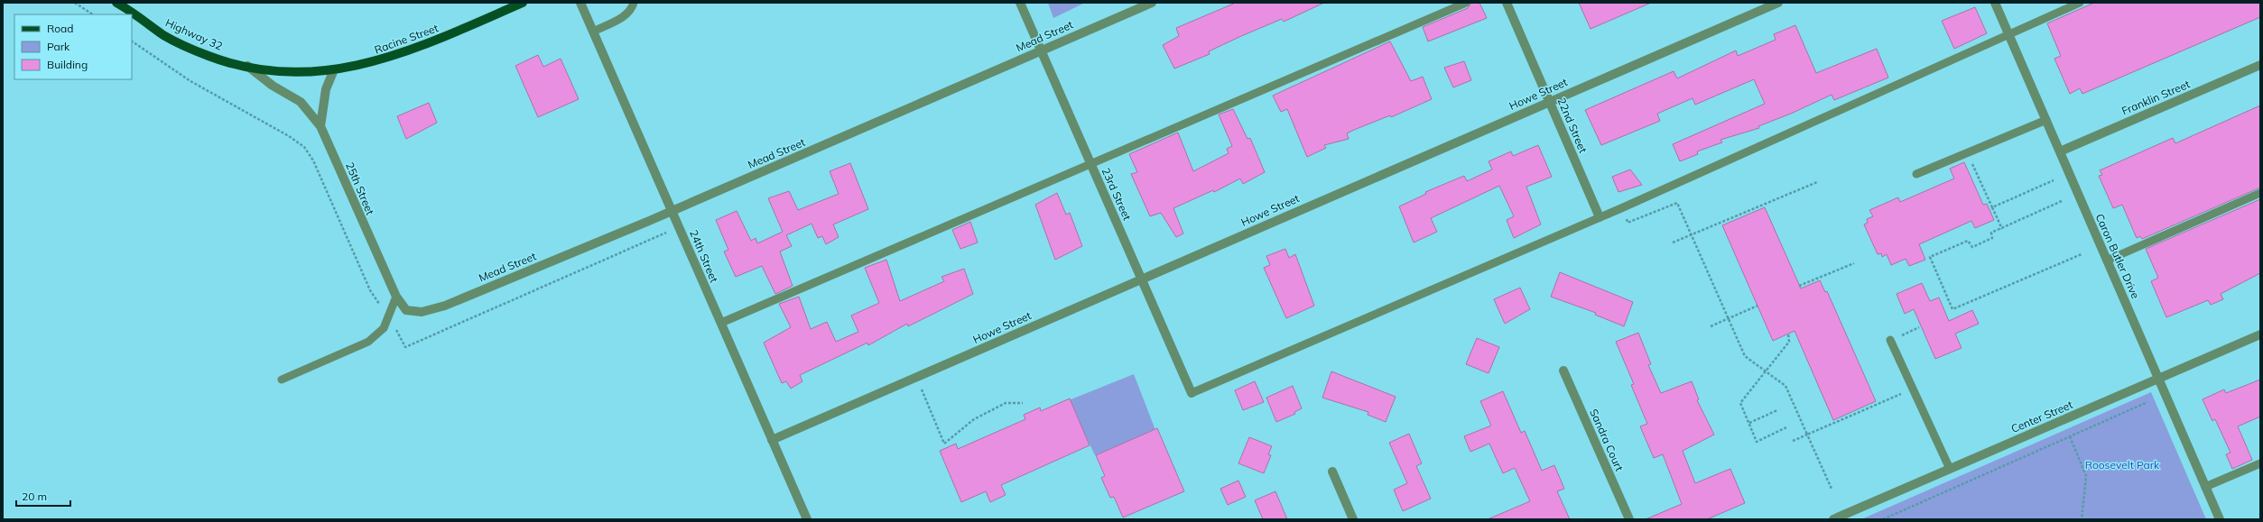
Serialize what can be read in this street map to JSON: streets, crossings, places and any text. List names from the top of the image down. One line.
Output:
{"streets":{"main road":["Highway 32","Racine Street"],"street":["Mead Street","Howe Street","Franklin Street","22nd Street","25th Street","23rd Street","24th Street","Caron Butler Drive","Center Street","Sandra Court"]},"crossings":[["Highway 32","Racine Street"],["Highway 32","25th Street"],["Mead Street","25th Street"],["Mead Street","23rd Street"],["Mead Street","24th Street"],["Howe Street","22nd Street"],["Howe Street","23rd Street"],["Howe Street","24th Street"],["Franklin Street","Caron Butler Drive"],["Caron Butler Drive","Center Street"]],"parks":["Roosevelt Park"],"legend":["Road","Park","Building"],"scale_bar":"20 m"}
